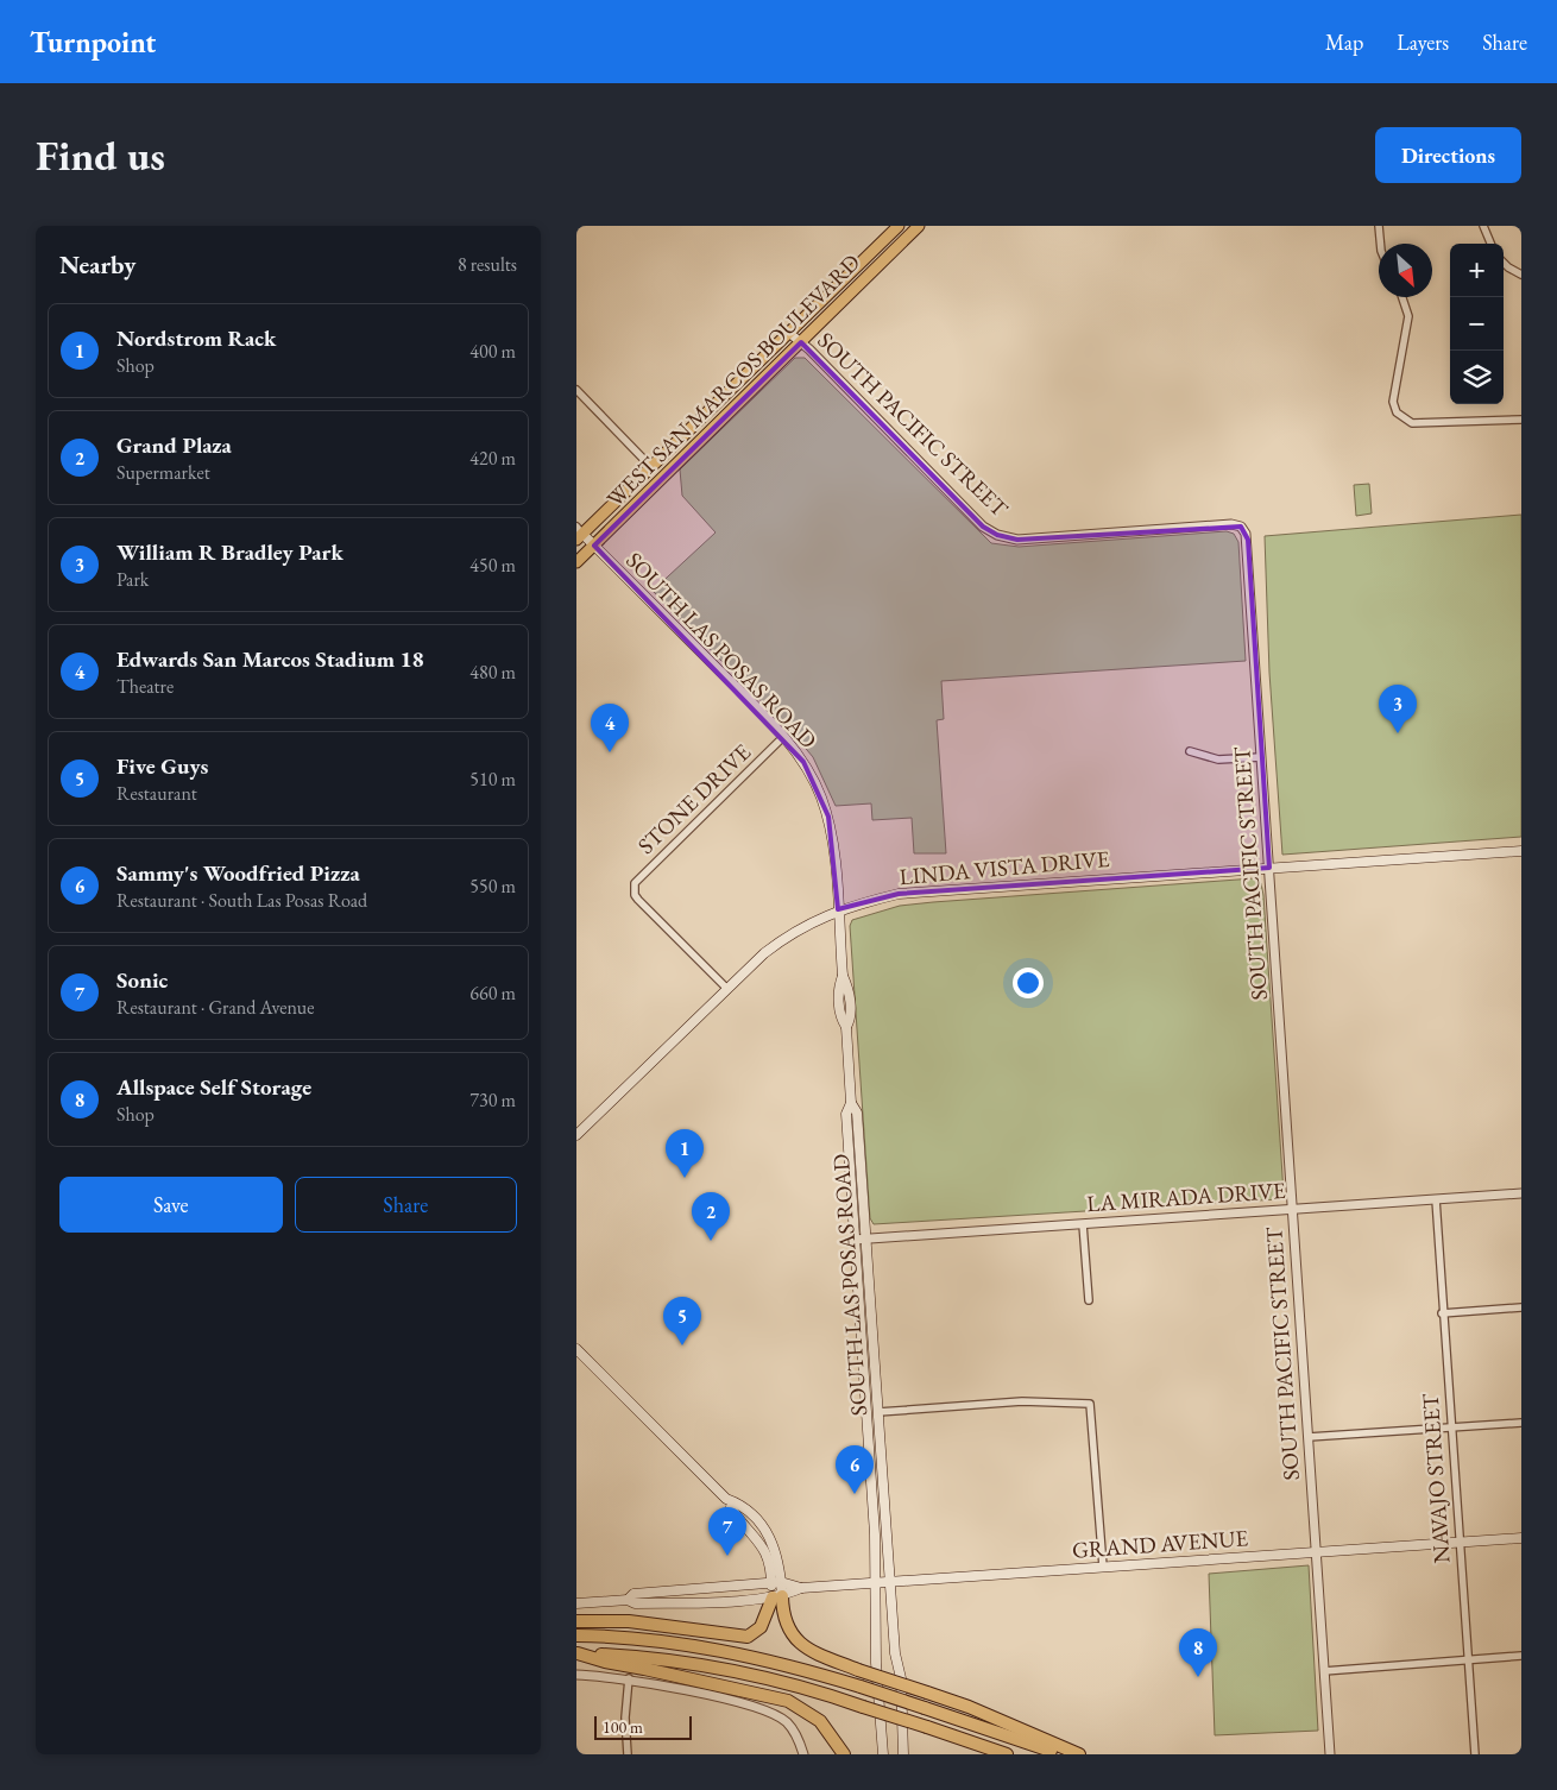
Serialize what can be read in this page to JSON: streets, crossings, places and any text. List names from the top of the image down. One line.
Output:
{"streets":{"main road":["WEST SAN MARCOS BOULEVARD","SOUTH LAS POSAS ROAD","LINDA VISTA DRIVE","GRAND AVENUE"],"street":["SOUTH PACIFIC STREET","STONE DRIVE","LA MIRADA DRIVE","NAVAJO STREET"]},"crossings":[["WEST SAN MARCOS BOULEVARD","SOUTH PACIFIC STREET"],["WEST SAN MARCOS BOULEVARD","SOUTH LAS POSAS ROAD"],["SOUTH PACIFIC STREET","LINDA VISTA DRIVE"],["SOUTH PACIFIC STREET","LA MIRADA DRIVE"],["SOUTH PACIFIC STREET","GRAND AVENUE"],["SOUTH LAS POSAS ROAD","STONE DRIVE"],["SOUTH LAS POSAS ROAD","LINDA VISTA DRIVE"],["SOUTH LAS POSAS ROAD","LA MIRADA DRIVE"],["SOUTH LAS POSAS ROAD","GRAND AVENUE"],["STONE DRIVE","LINDA VISTA DRIVE"],["LA MIRADA DRIVE","NAVAJO STREET"],["NAVAJO STREET","GRAND AVENUE"]],"scale_bar":"100 m","north":"bottom right","page":{"header":"Turnpoint","nav":["Map","Layers","Share"],"buttons":["Directions",["Save","Share"]],"title":"Find us","heading":["Nearby","8 results"],"map_buttons":["+","−"],"list":[{"mark":"1","name":"Nordstrom Rack","note":"Shop","value":"400 m"},{"mark":"2","name":"Grand Plaza","note":"Supermarket","value":"420 m"},{"mark":"3","name":"William R Bradley Park","note":"Park","value":"450 m"},{"mark":"4","name":"Edwards San Marcos Stadium 18","note":"Theatre","value":"480 m"},{"mark":"5","name":"Five Guys","note":"Restaurant","value":"510 m"},{"mark":"6","name":"Sammy's Woodfried Pizza","note":"Restaurant · South Las Posas Road","value":"550 m"},{"mark":"7","name":"Sonic","note":"Restaurant · Grand Avenue","value":"660 m"},{"mark":"8","name":"Allspace Self Storage","note":"Shop","value":"730 m"}],"pins":["3","4","1","2","5","6","7","8"],"scale":"100 m"}}
